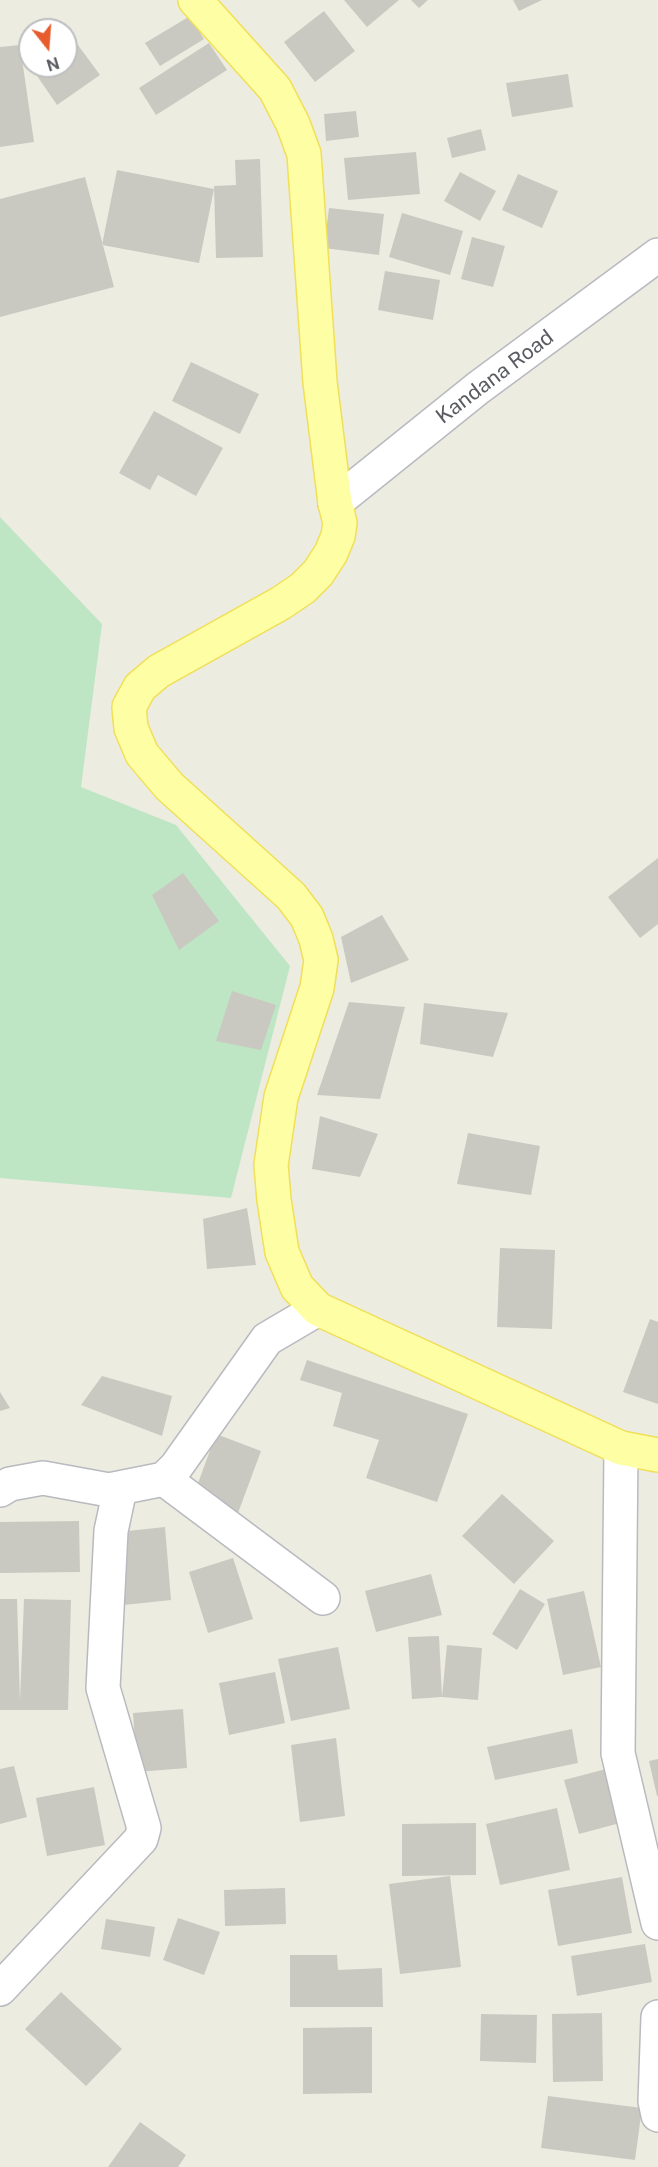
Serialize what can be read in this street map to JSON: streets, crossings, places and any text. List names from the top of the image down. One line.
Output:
{"streets":{"street":["Kandana Road"]},"north":"bottom"}
